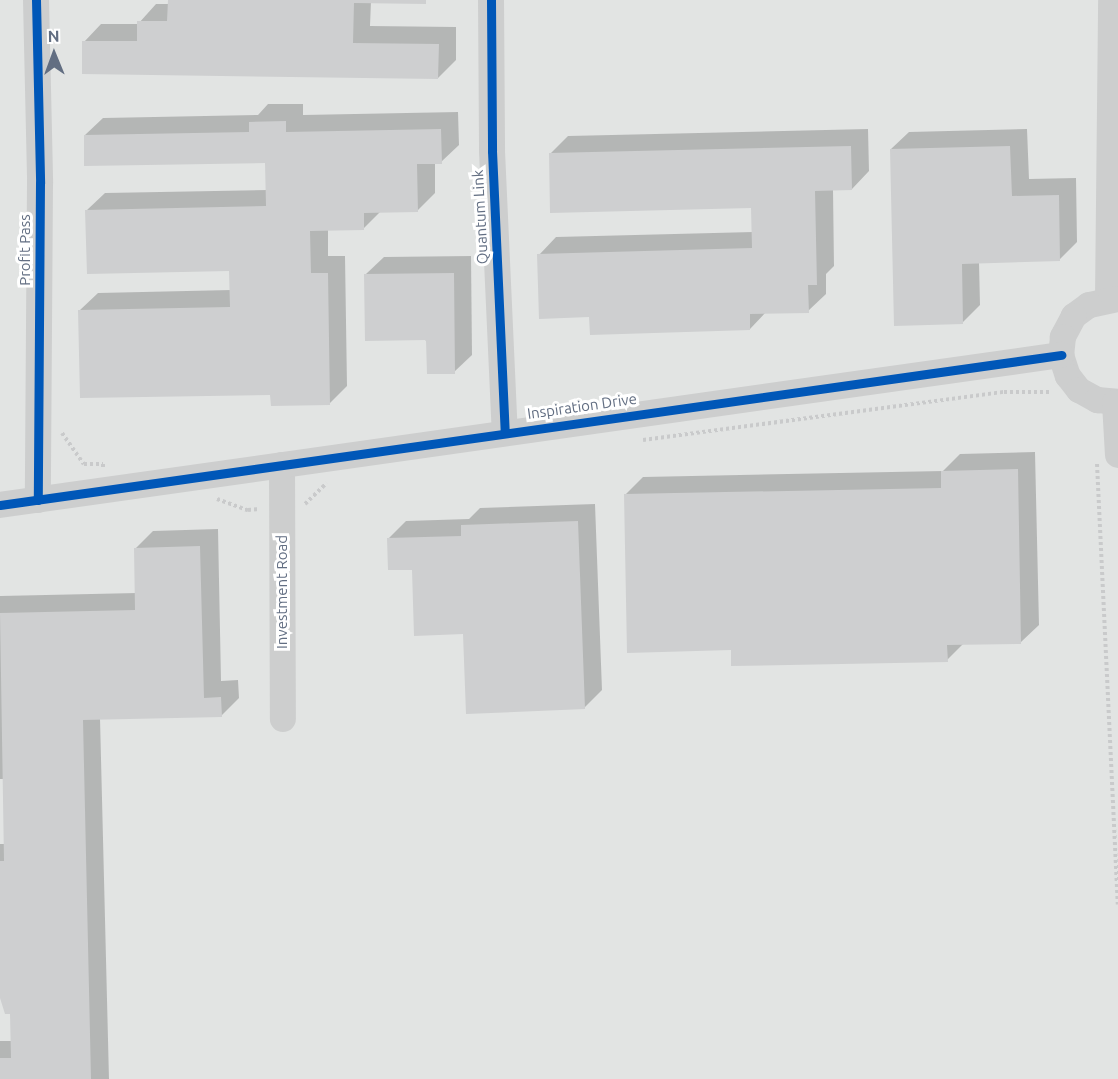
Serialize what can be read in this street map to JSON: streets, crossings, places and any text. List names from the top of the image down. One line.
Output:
{"streets":{"street":["Quantum Link","Profit Pass","Inspiration Drive","Investment Road"]},"crossings":[["Quantum Link","Inspiration Drive"],["Profit Pass","Inspiration Drive"],["Inspiration Drive","Investment Road"]],"north":"top"}
